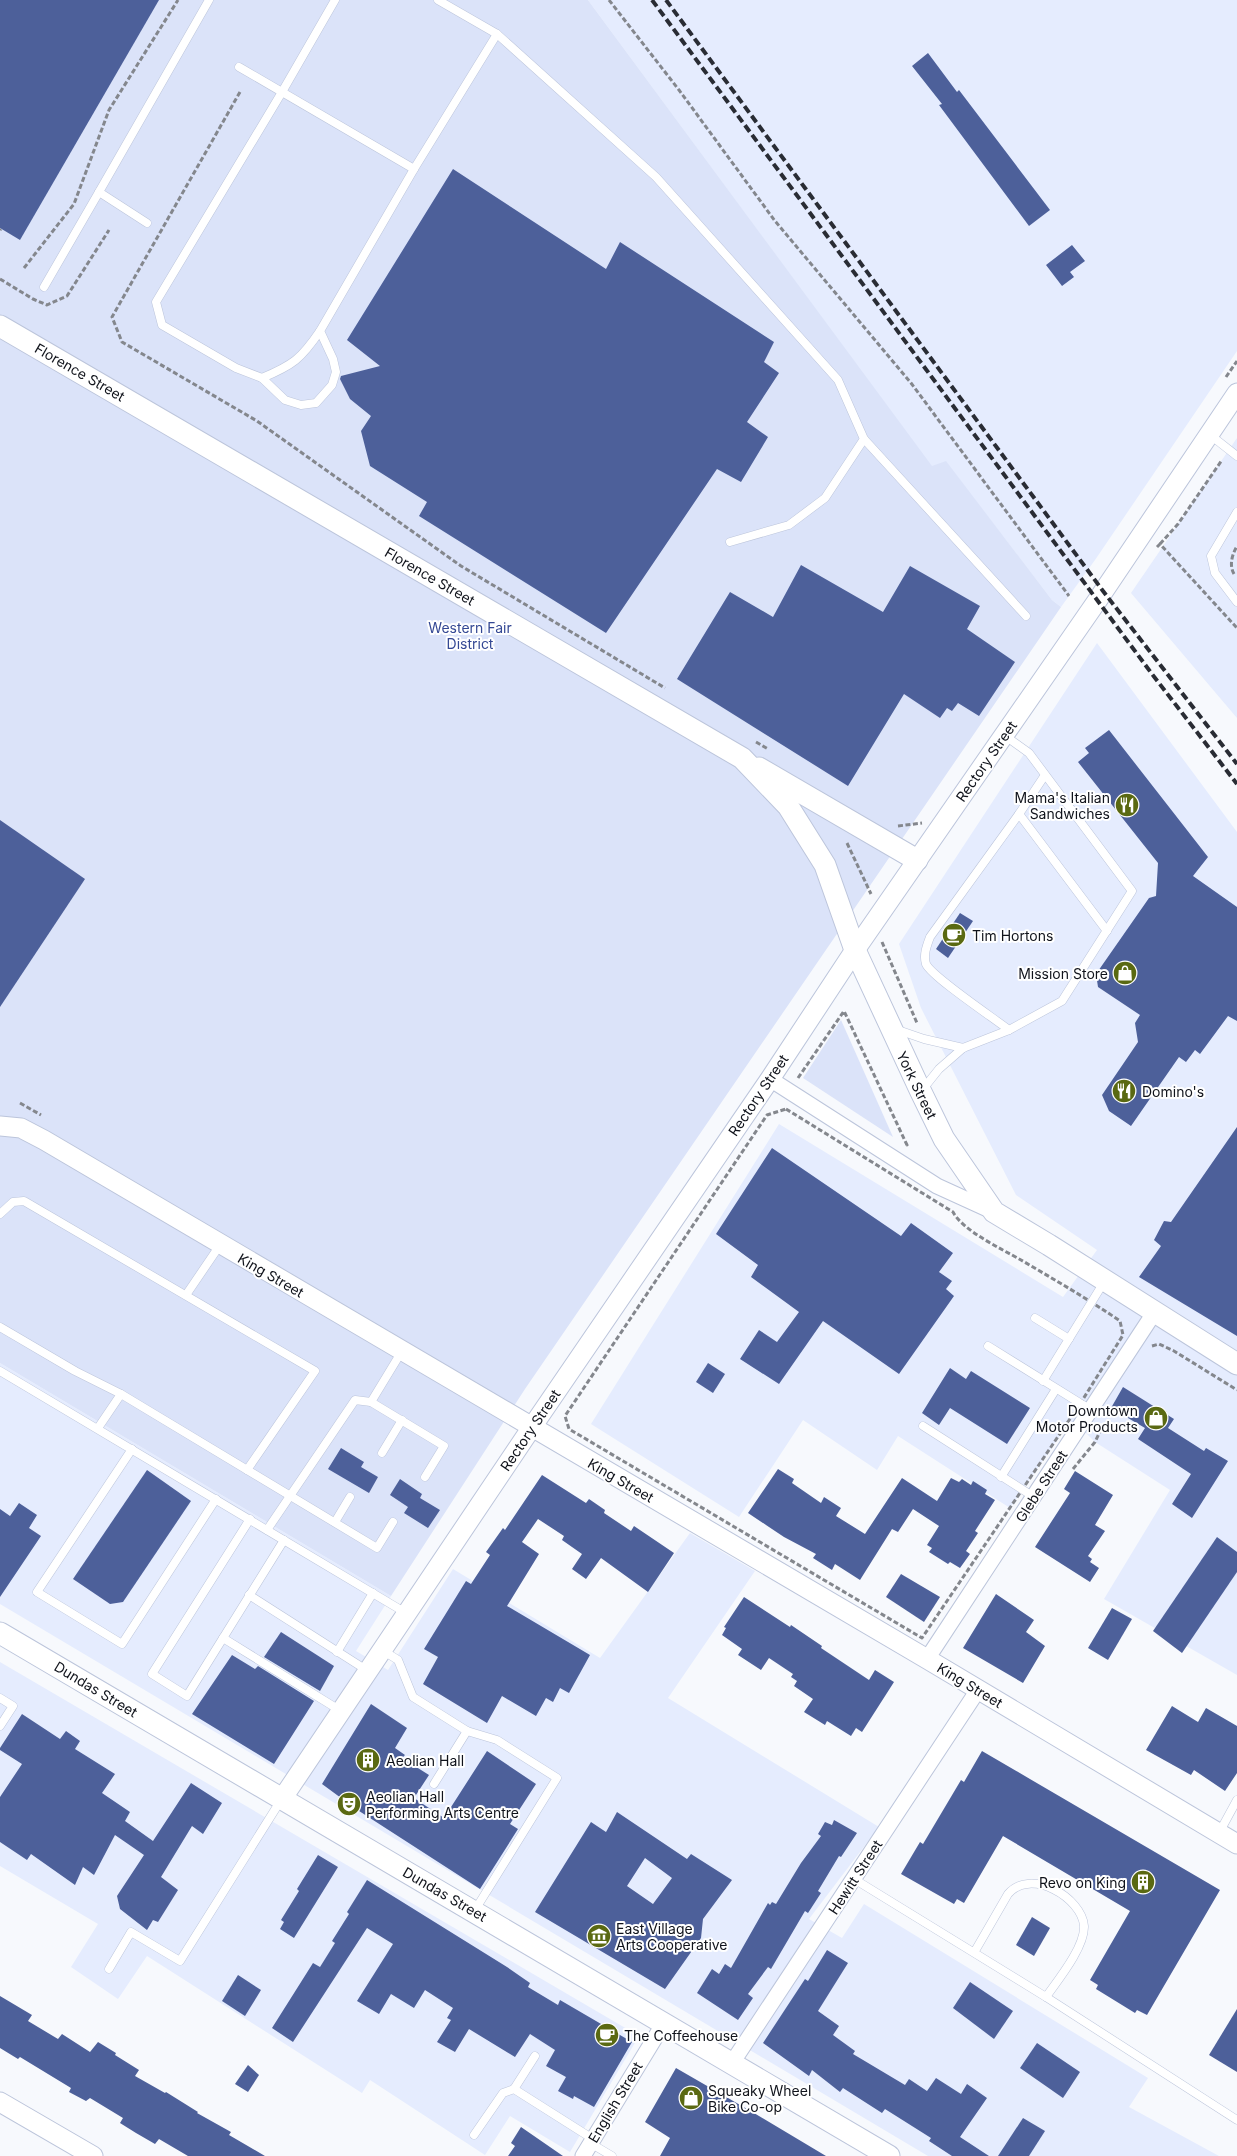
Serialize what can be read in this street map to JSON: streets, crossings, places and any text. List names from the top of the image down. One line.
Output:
{"streets":{"main road":["Florence Street","York Street","Dundas Street"],"street":["Rectory Street","King Street","Glebe Street","Hewitt Street","English Street"]},"crossings":[["Florence Street","Rectory Street"],["Florence Street","York Street"],["Rectory Street","York Street"],["Rectory Street","King Street"],["Rectory Street","Dundas Street"],["York Street","Glebe Street"],["King Street","Glebe Street"],["King Street","Hewitt Street"],["Dundas Street","Hewitt Street"],["Dundas Street","English Street"]],"parks":["Western Fair District"],"places":{"restaurant":["Mama's Italian Sandwiches","Domino's"],"cafe":["Tim Hortons","The Coffeehouse"],"shop":["Mission Store","Downtown Motor Products","Squeaky Wheel Bike Co-op"],"building":["Aeolian Hall","Revo on King"],"theatre":["Aeolian Hall Performing Arts Centre"],"museum":["East Village Arts Cooperative"]}}
